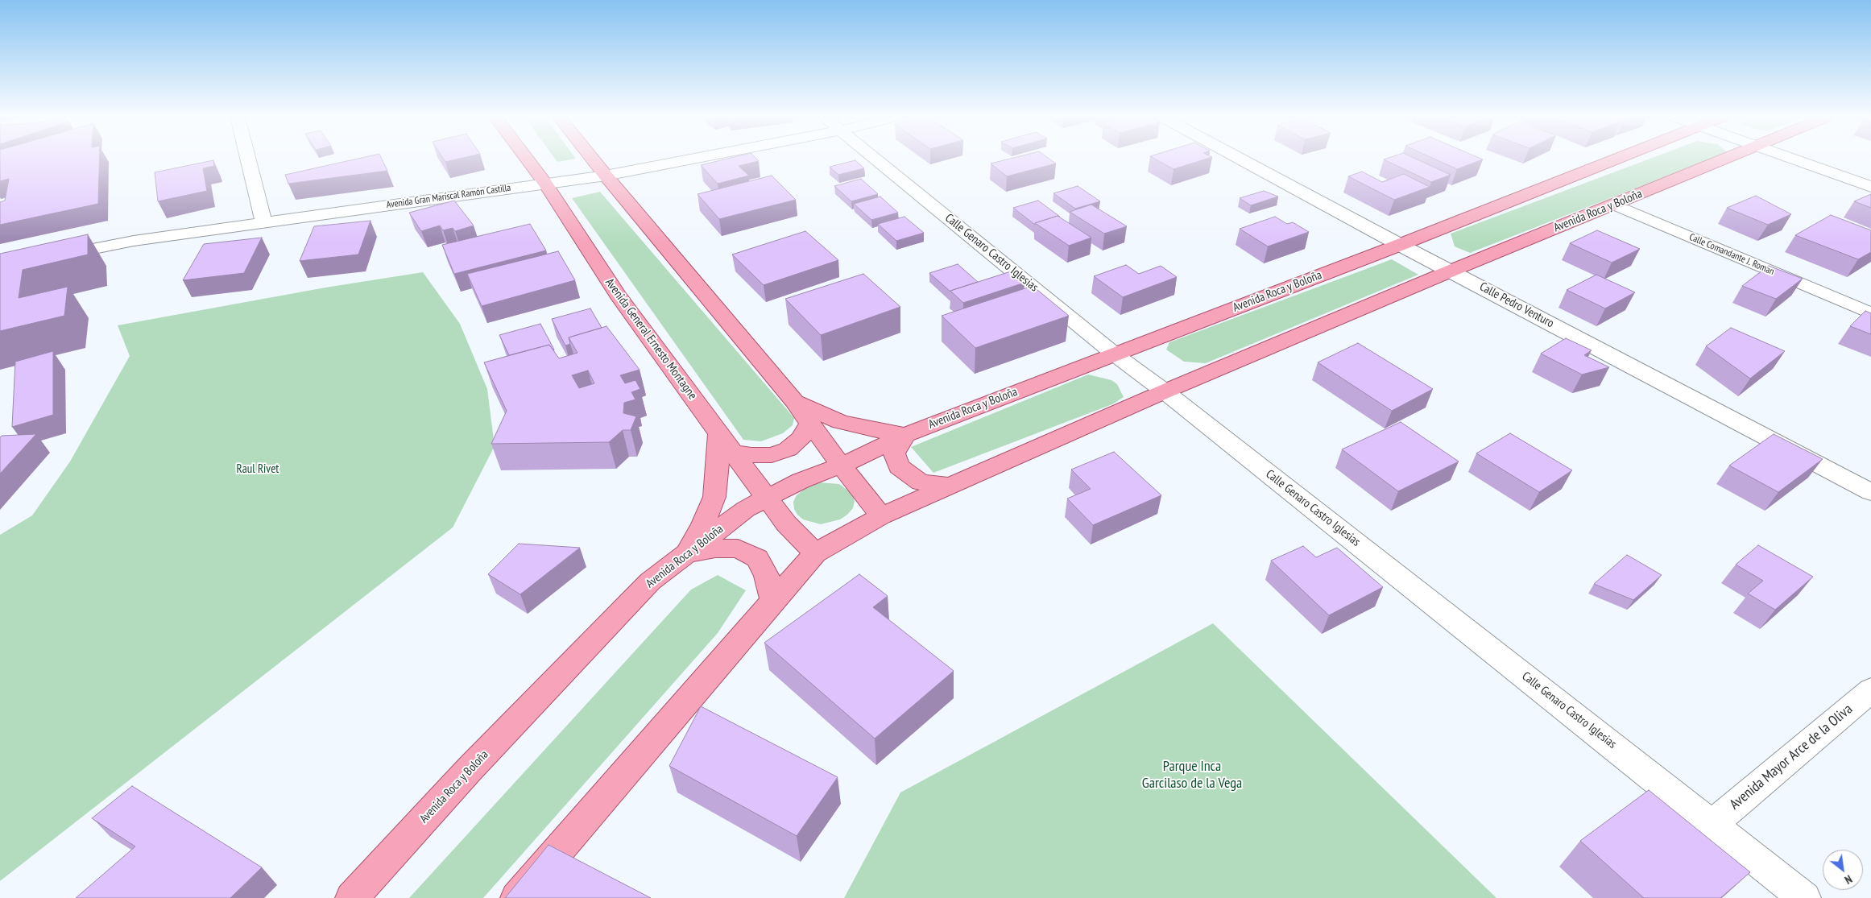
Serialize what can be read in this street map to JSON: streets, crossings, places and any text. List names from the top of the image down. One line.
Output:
{"streets":{"main road":["Avenida Roca y Boloña","Avenida General Ernesto Montagne"],"street":["Avenida Gran Maríscal Ramón Castilla","Calle Genaro Castro Iglesias","Calle Comandante J. Roman","Calle Pedro Venturo","Avenida Mayor Arce de la Oliva"]},"crossings":[["Avenida Gran Maríscal Ramón Castilla","Avenida General Ernesto Montagne"],["Avenida Roca y Boloña","Calle Genaro Castro Iglesias"],["Avenida Roca y Boloña","Calle Comandante J. Roman"],["Avenida Roca y Boloña","Calle Pedro Venturo"],["Avenida Roca y Boloña","Avenida General Ernesto Montagne"],["Calle Genaro Castro Iglesias","Avenida Mayor Arce de la Oliva"]],"parks":["Raul Rivet","Parque Inca Garcilaso de la Vega"],"north":"bottom right"}
